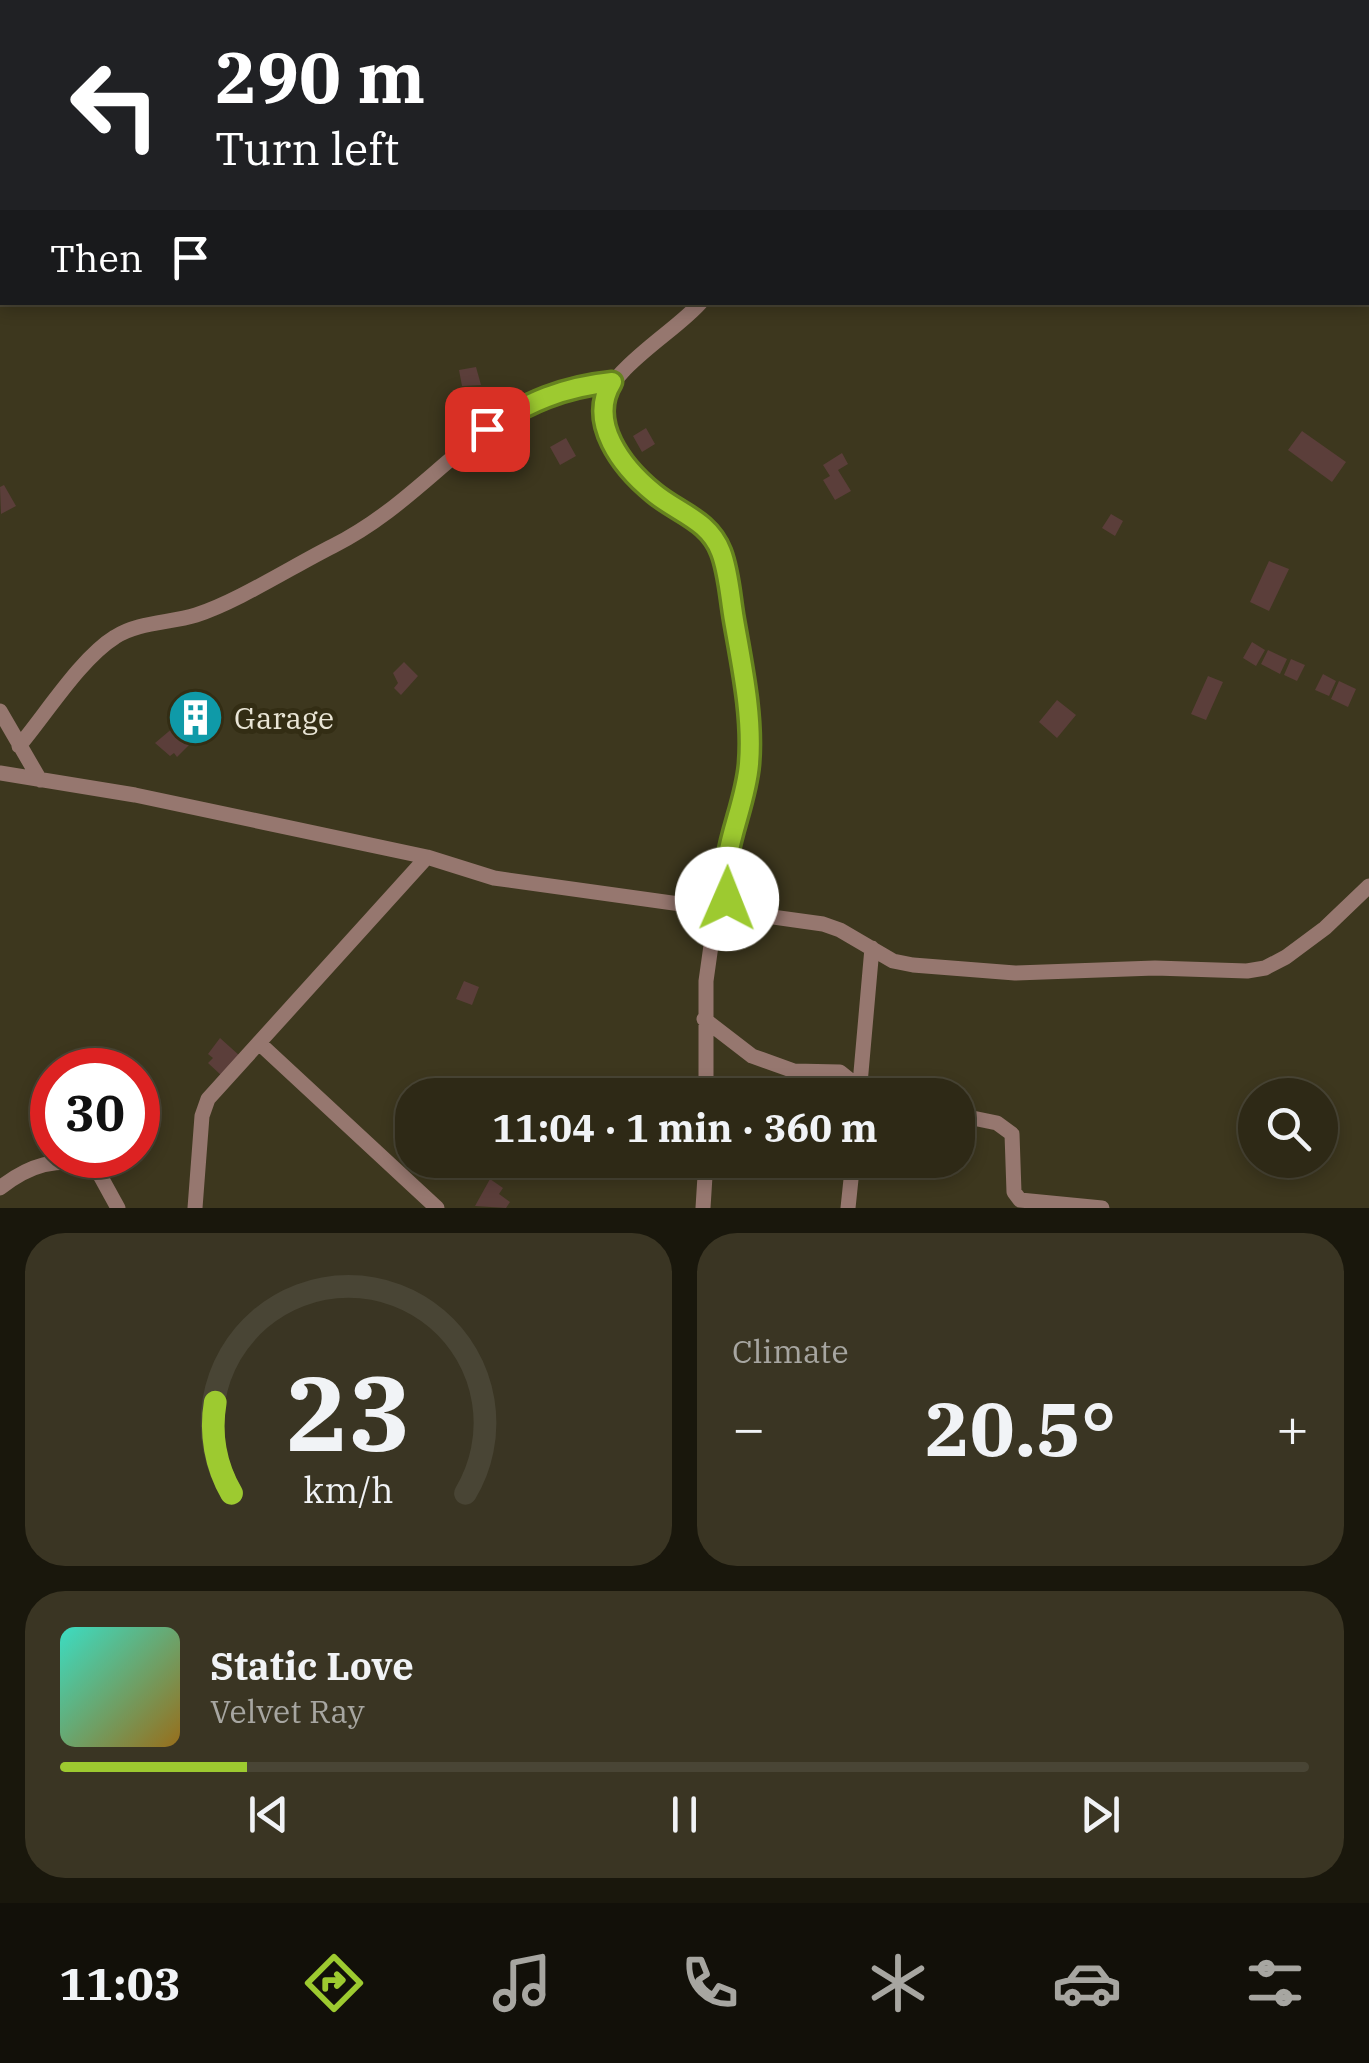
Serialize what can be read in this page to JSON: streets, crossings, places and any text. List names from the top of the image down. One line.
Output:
{"places":{"building":["Garage"]},"page":{"turn":["290 m","Turn left"],"then":"Then","limit":"30","trip":"11:04 · 1 min · 360 m","tile":"Climate","heat":["−","20.5°","+"],"song":["Static Love","Velvet Ray"],"tabs":"11:03","gauge":["23","km/h"]}}
